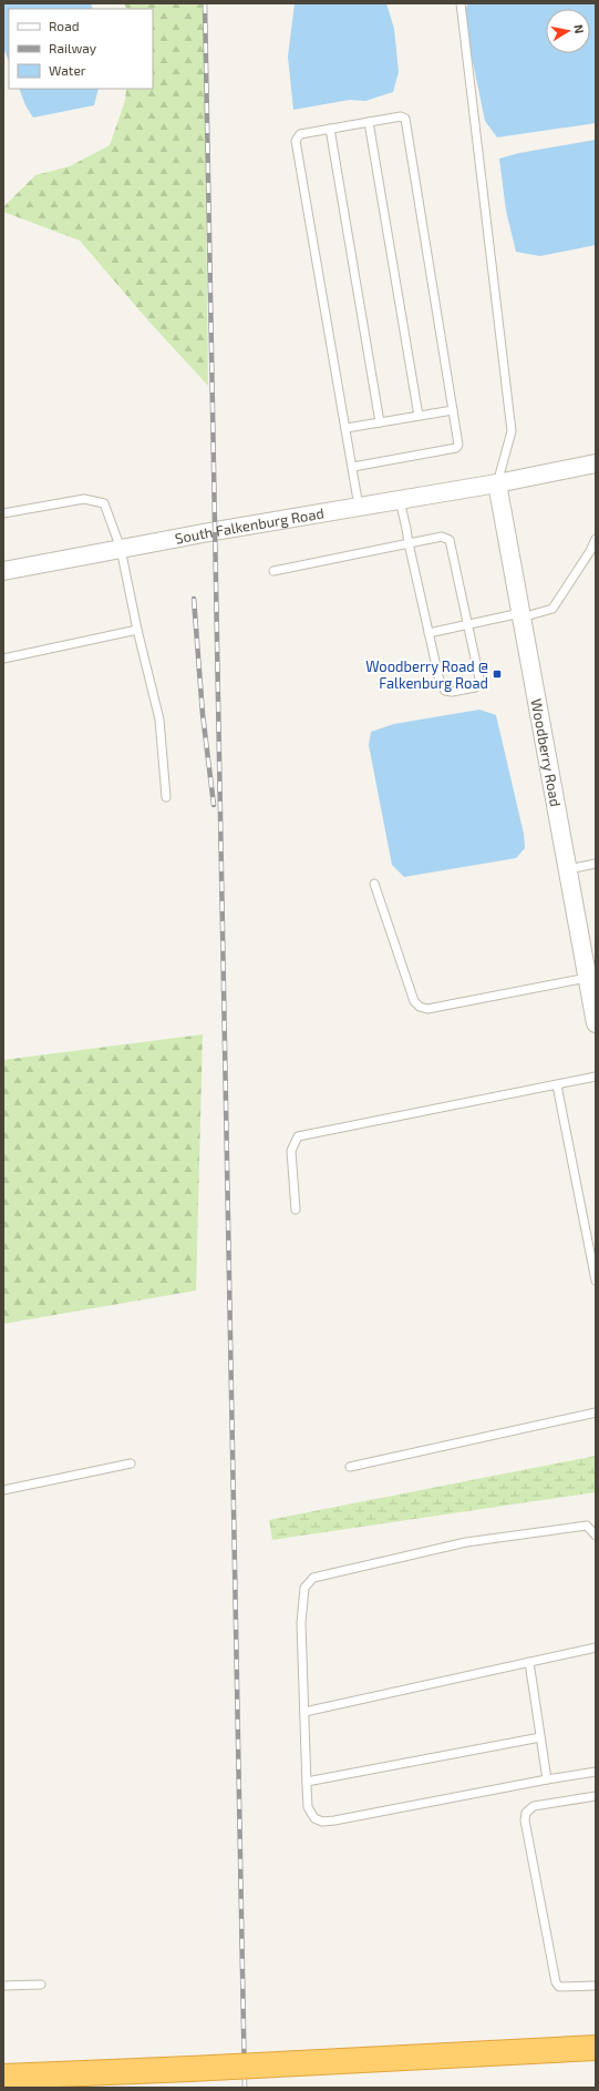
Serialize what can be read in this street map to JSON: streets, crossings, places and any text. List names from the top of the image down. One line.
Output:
{"streets":{"street":["South Falkenburg Road","Woodberry Road"]},"crossings":[["South Falkenburg Road","Woodberry Road"]],"places":{"transit":["Woodberry Road @ Falkenburg Road"]},"legend":["Road","Railway","Water"],"north":"right"}
